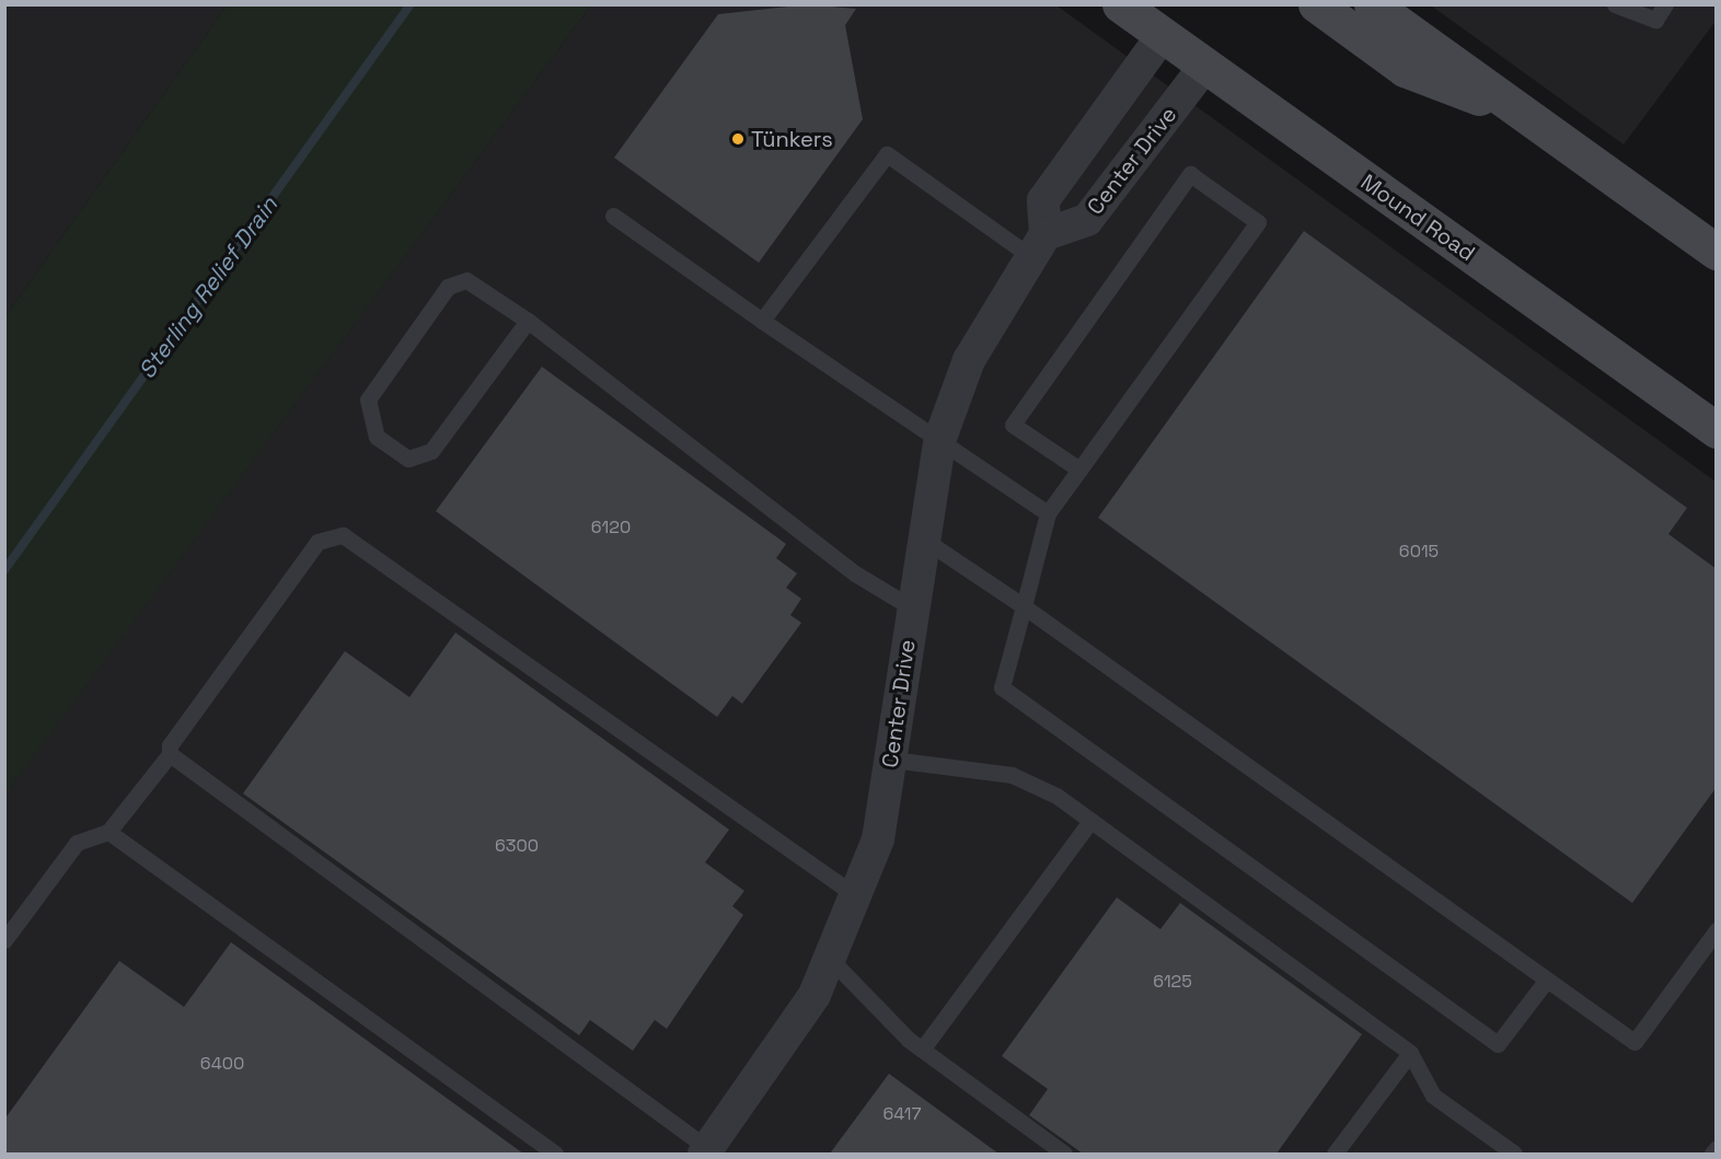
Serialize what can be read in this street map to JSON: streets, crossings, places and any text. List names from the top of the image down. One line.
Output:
{"streets":{"main road":["Mound Road"],"street":["Center Drive"]},"crossings":[["Center Drive","Mound Road"]],"water":["Sterling Relief Drain"],"places":["Tünkers"],"house_numbers":["6120","6015","6300","6125","6400","6417"]}
